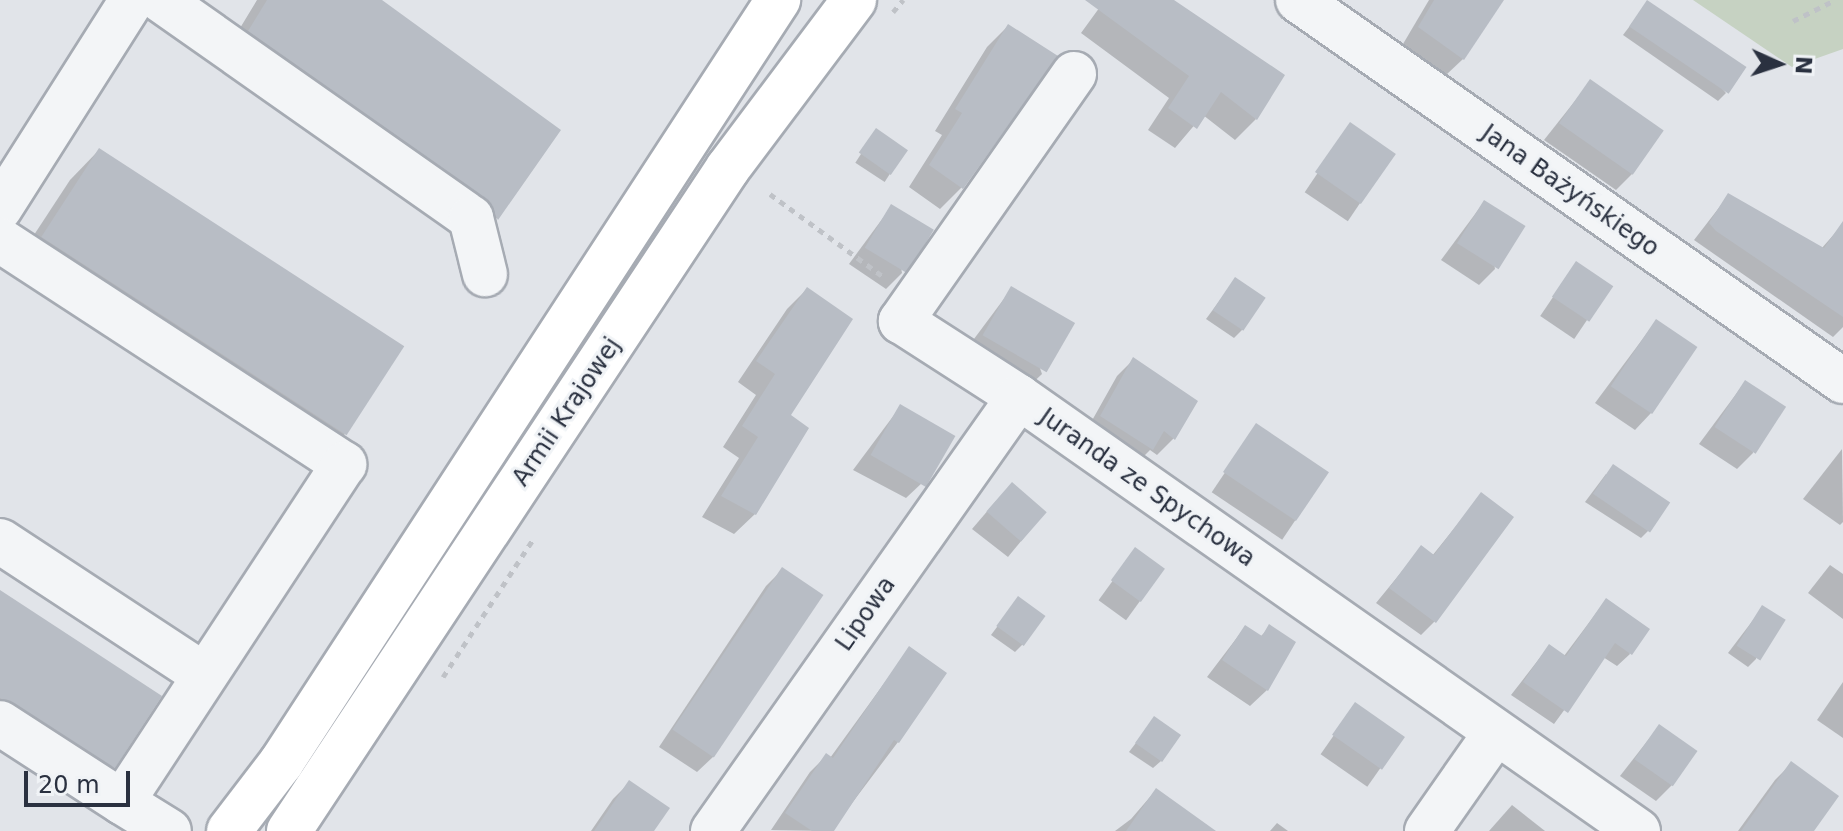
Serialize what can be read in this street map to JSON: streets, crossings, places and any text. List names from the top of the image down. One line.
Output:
{"streets":{"main road":["Armii Krajowej"],"street":["Jana Bażyńskiego","Juranda ze Spychowa","Lipowa"]},"crossings":[["Juranda ze Spychowa","Lipowa"]],"scale_bar":"20 m","north":"right"}
